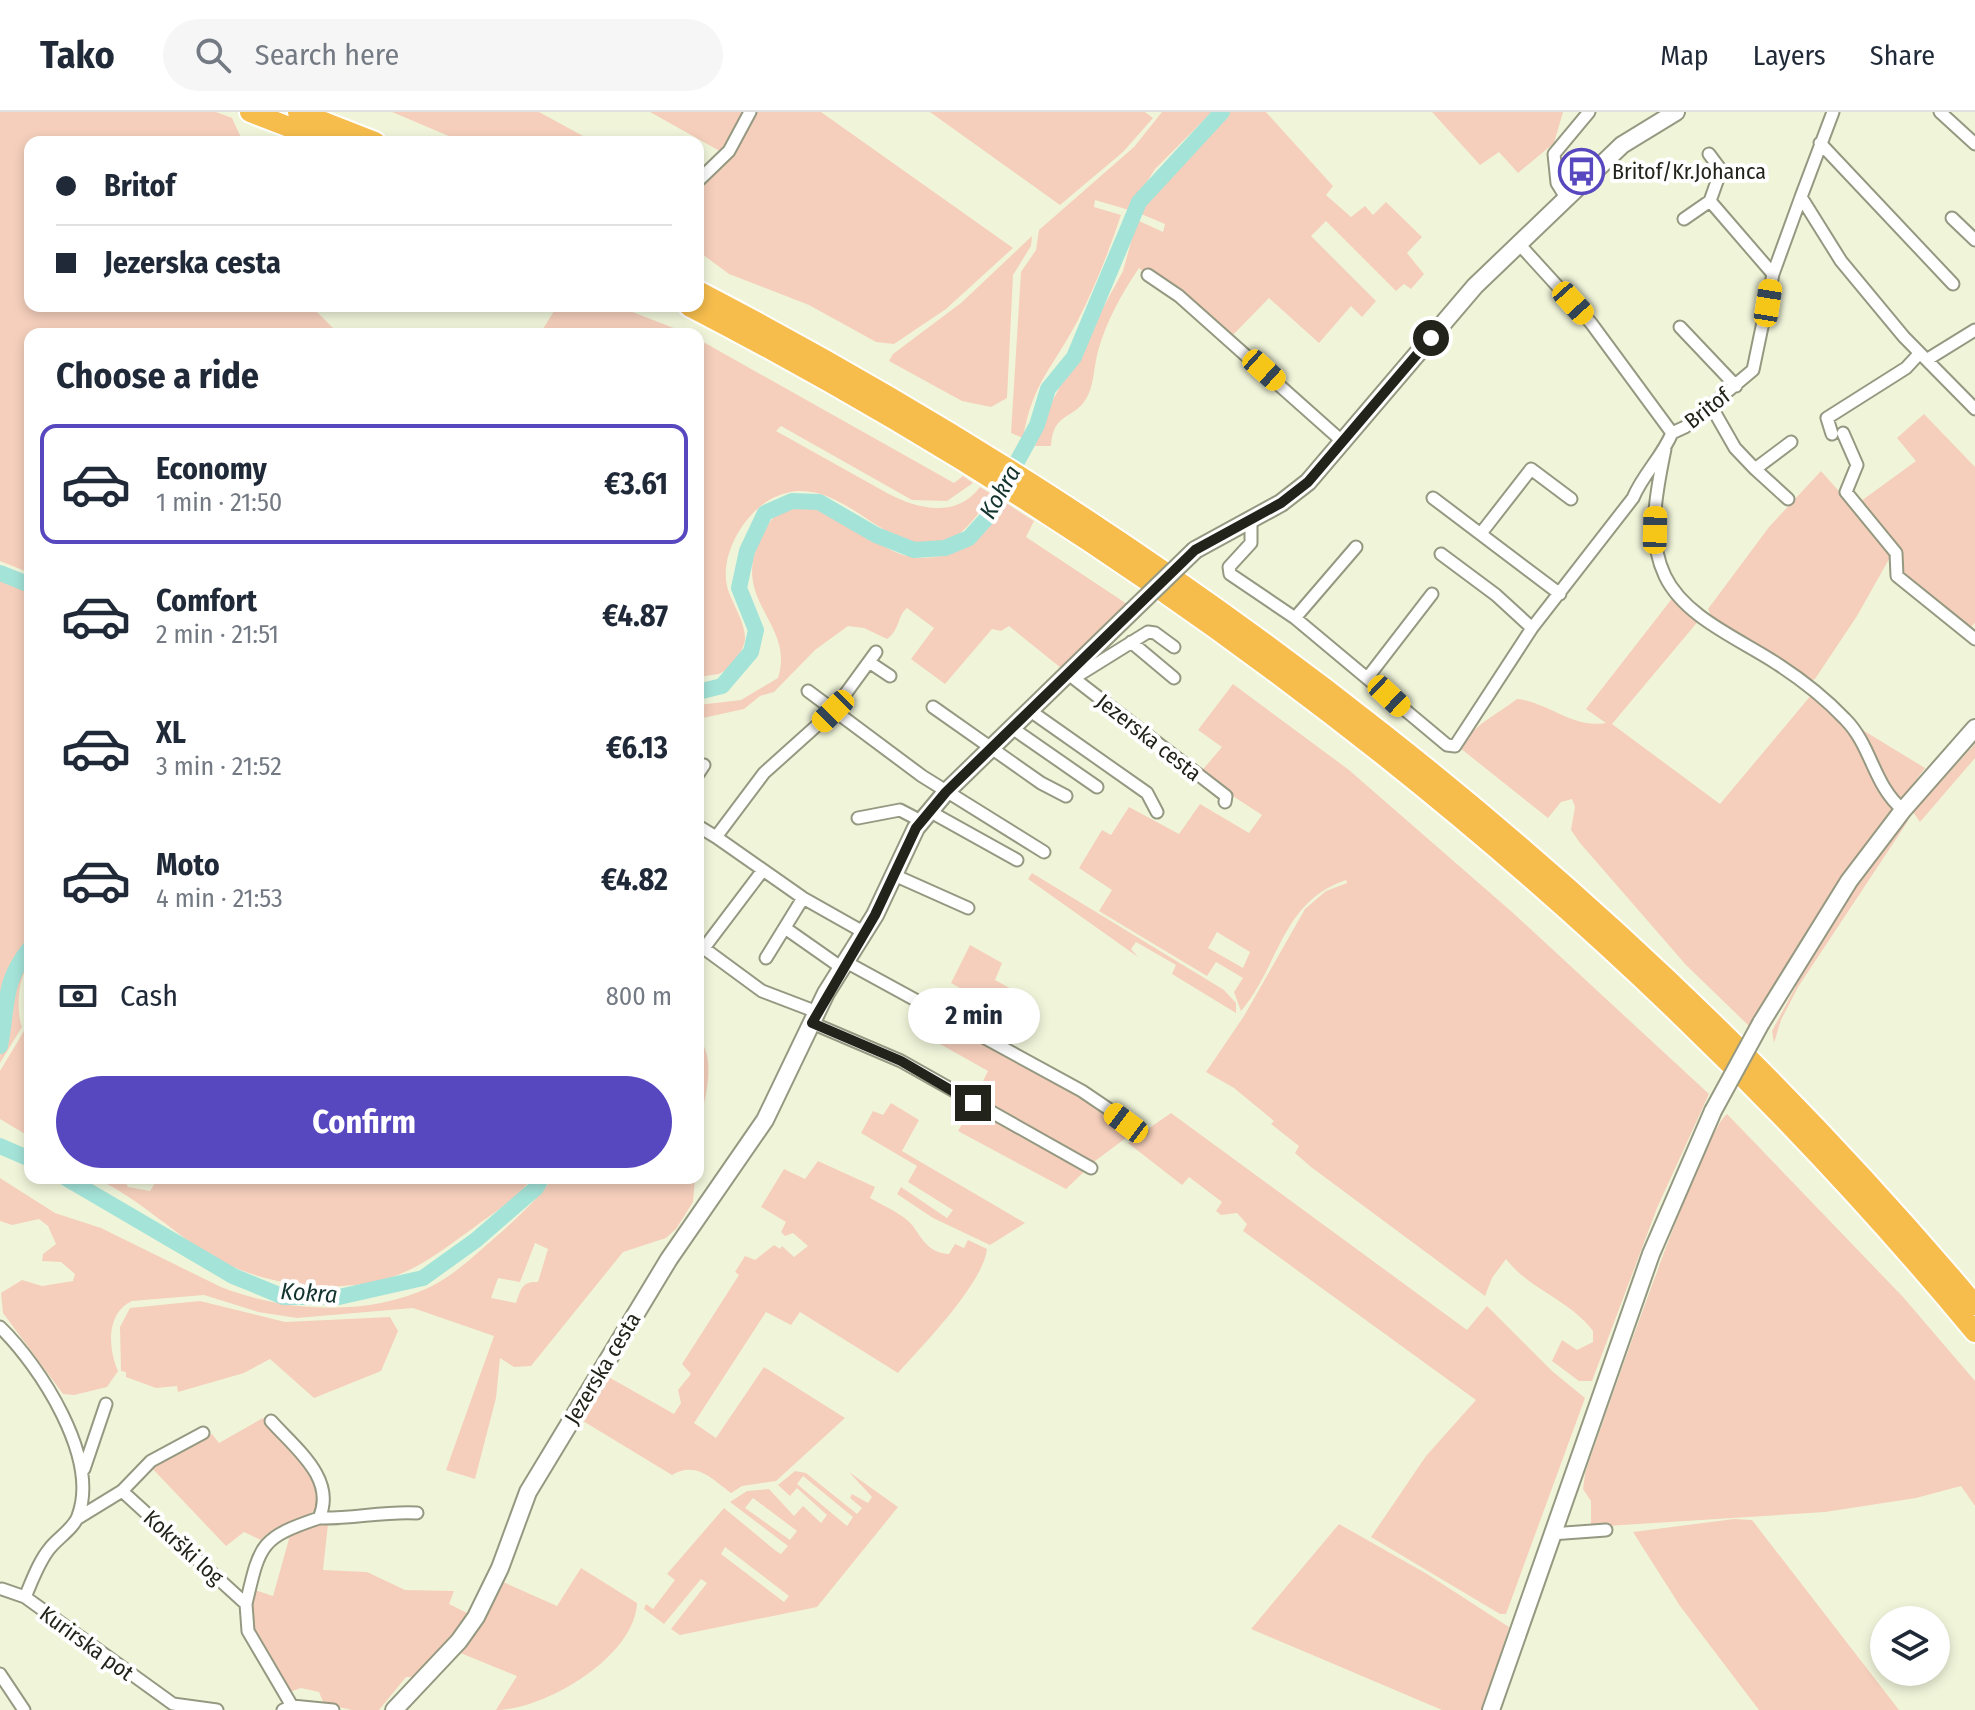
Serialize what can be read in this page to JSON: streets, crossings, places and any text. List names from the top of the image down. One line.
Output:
{"streets":{"street":["Britof","Jezerska cesta","Kokrški log","Kurirska pot"]},"water":["Kokra"],"places":{"bus stop":["Britof/Kr.Johanca"]},"page":{"header":"Tako","search":"Search here","nav":["Map","Layers","Share"],"banner":["Britof","Jezerska cesta"],"heading":"Choose a ride","list":[{"name":"Economy","note":"1 min · 21:50","value":"€3.61"},{"name":"Comfort","note":"2 min · 21:51","value":"€4.87"},{"name":"XL","note":"3 min · 21:52","value":"€6.13"},{"name":"Moto","note":"4 min · 21:53","value":"€4.82"}],"pay":["Cash","800 m"],"bubble":"2 min","buttons":"Confirm"}}
